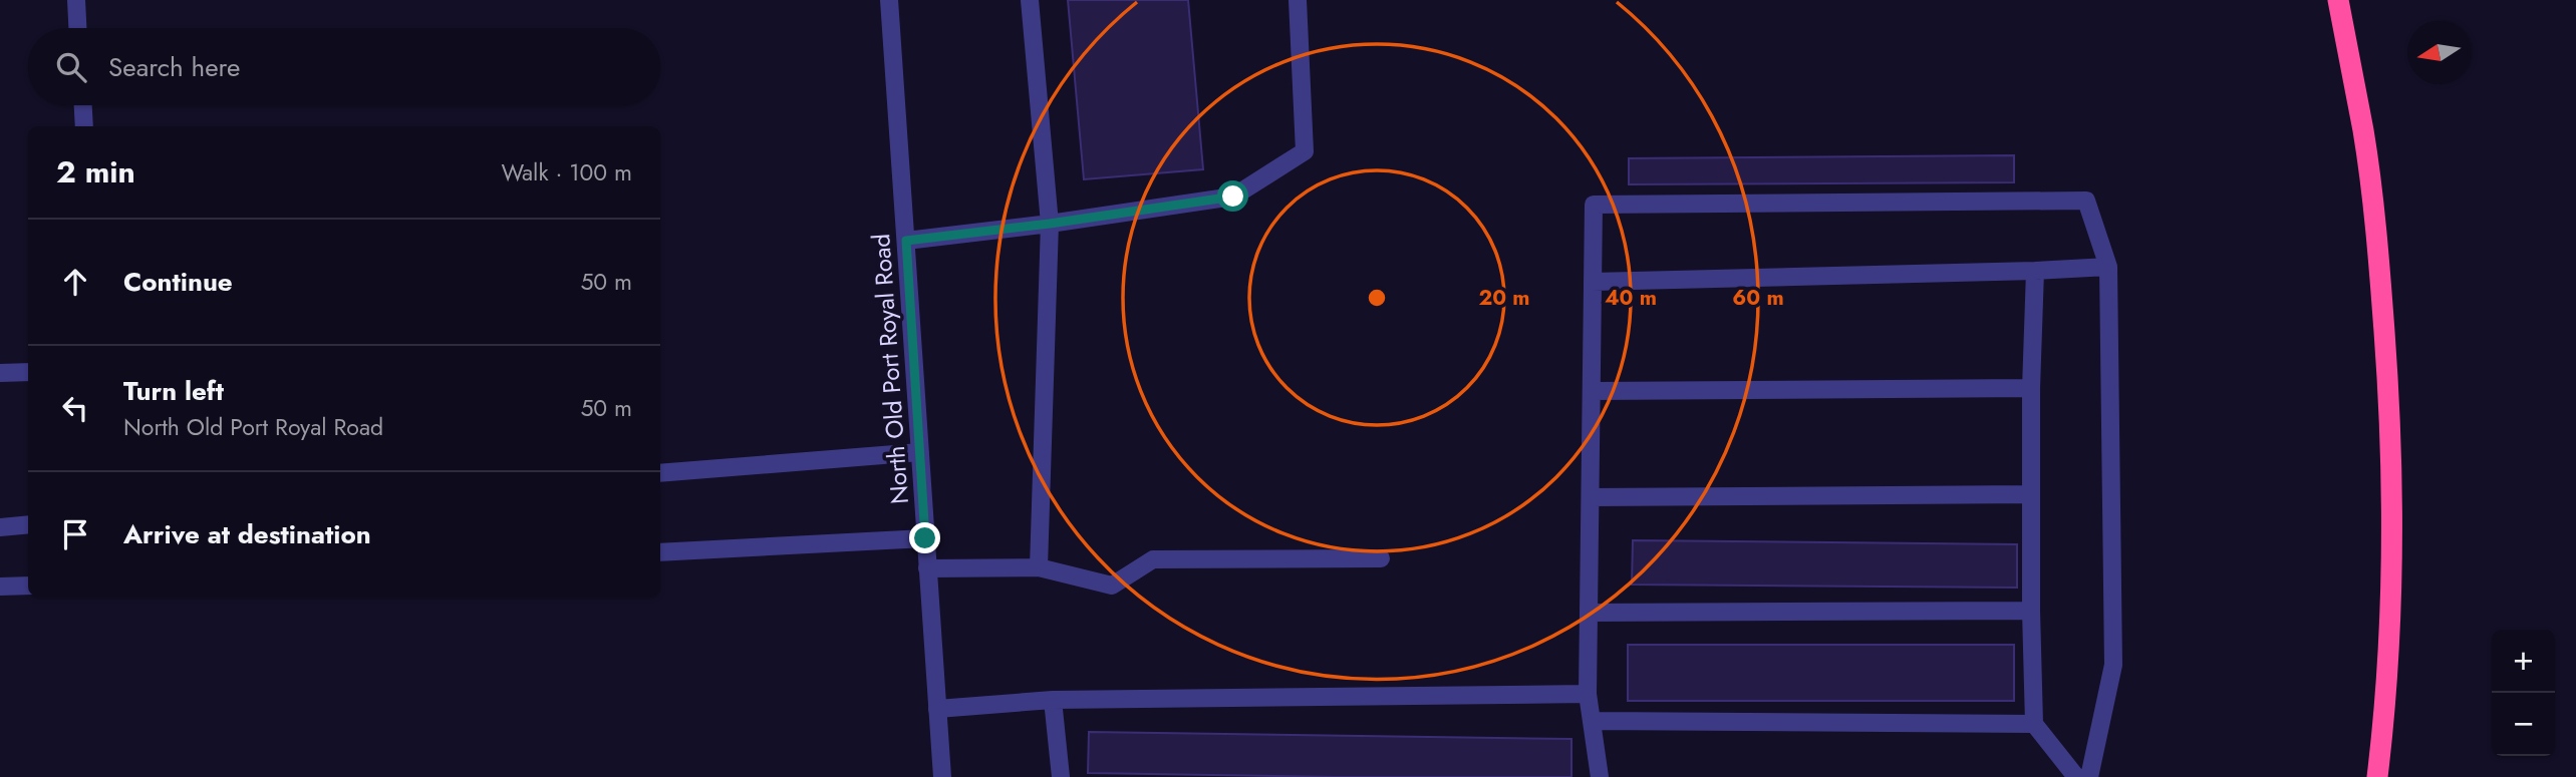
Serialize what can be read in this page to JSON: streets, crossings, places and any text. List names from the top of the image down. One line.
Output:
{"streets":{"street":["North Old Port Royal Road"]},"north":"left","page":{"search":"Search here","heading":["2 min","Walk · 100 m"],"list":[["Continue","50 m"],["Turn left","North Old Port Royal Road","50 m"],"Arrive at destination"],"map_buttons":["+","−"]},"rings":["20 m","40 m","60 m"]}
